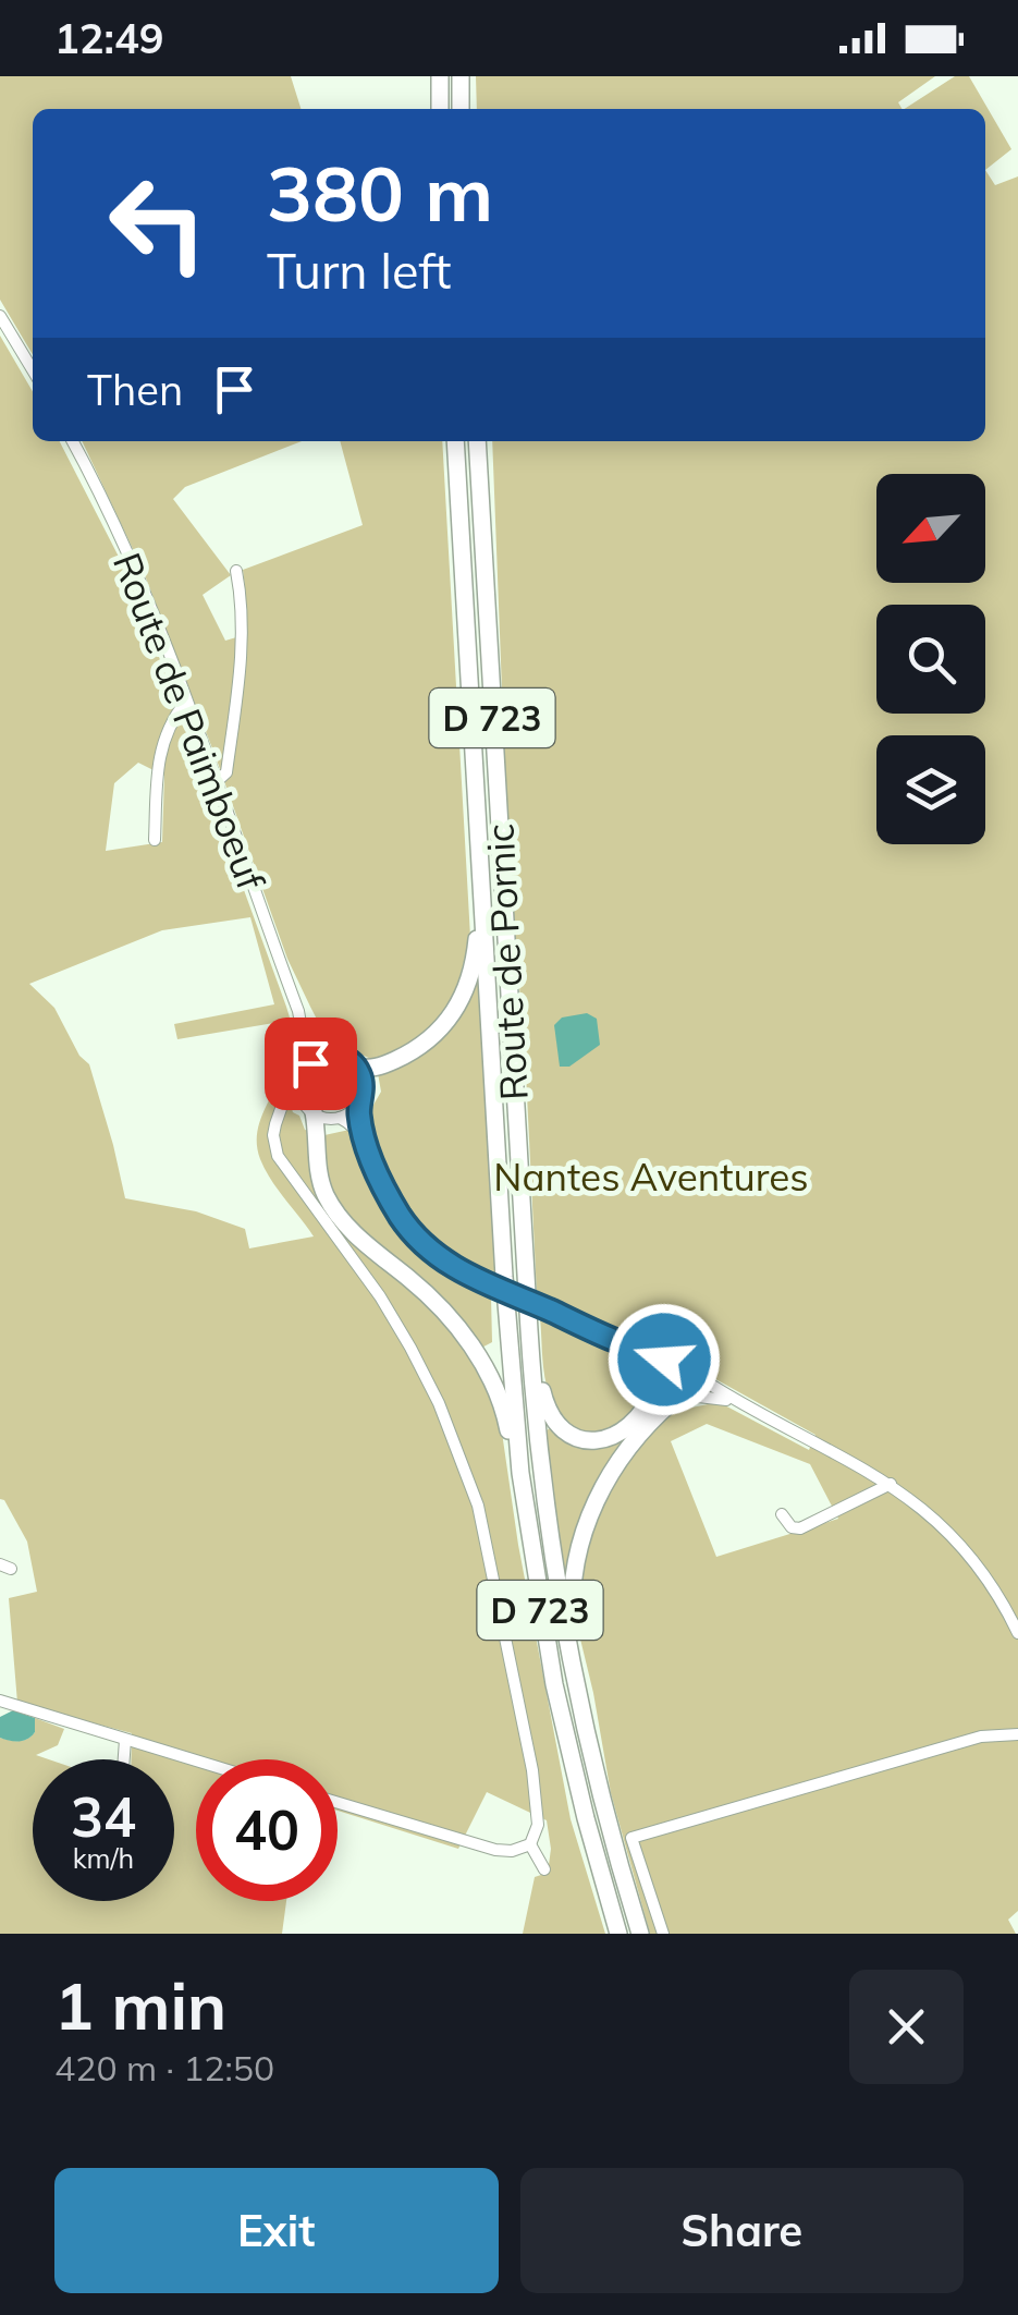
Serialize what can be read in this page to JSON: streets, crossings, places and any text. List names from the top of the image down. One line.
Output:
{"streets":{"highway":["D 723","Route de Pornic"],"street":["Route de Paimboeuf"]},"parks":["Nantes Aventures"],"north":"bottom left","page":{"status":"12:49","turn":["380 m","Turn left"],"then":"Then","speed":"34 km/h","limit":"40","heading":["1 min","420 m · 12:50"],"buttons":["Exit","Share"]}}
